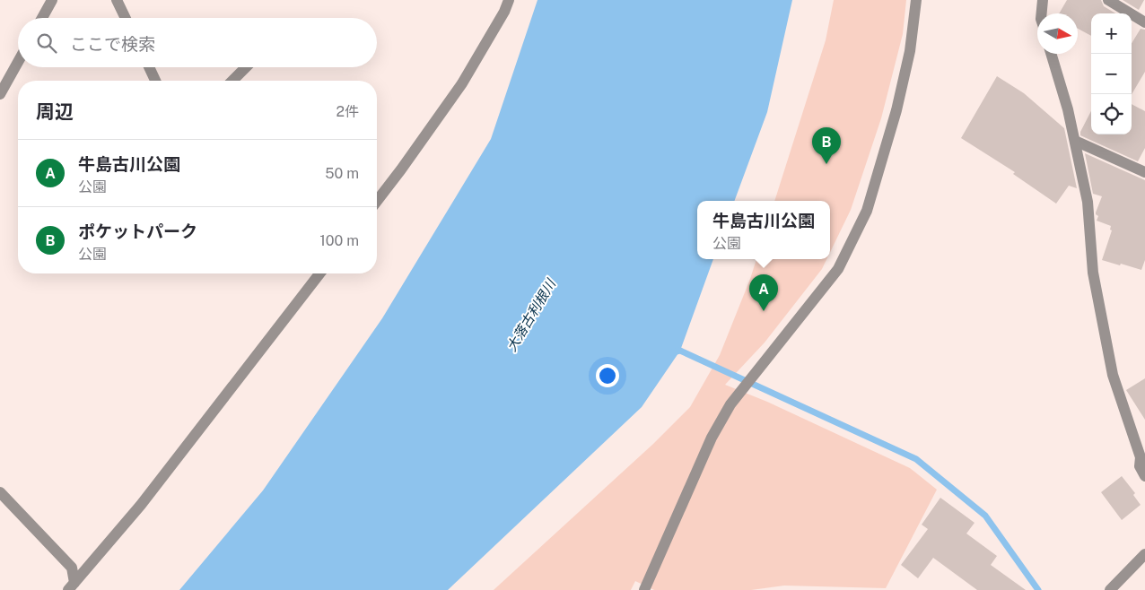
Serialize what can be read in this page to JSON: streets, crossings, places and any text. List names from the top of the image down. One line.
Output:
{"water":["大落古利根川"],"north":"right","page":{"map_buttons":["+","−"],"search":"ここで検索","heading":["周辺","2件"],"pins":["B","A"],"list":[{"mark":"A","name":"牛島古川公園","note":"公園","value":"50 m"},{"mark":"B","name":"ポケットパーク","note":"公園","value":"100 m"}],"popup":["牛島古川公園","公園"]}}
